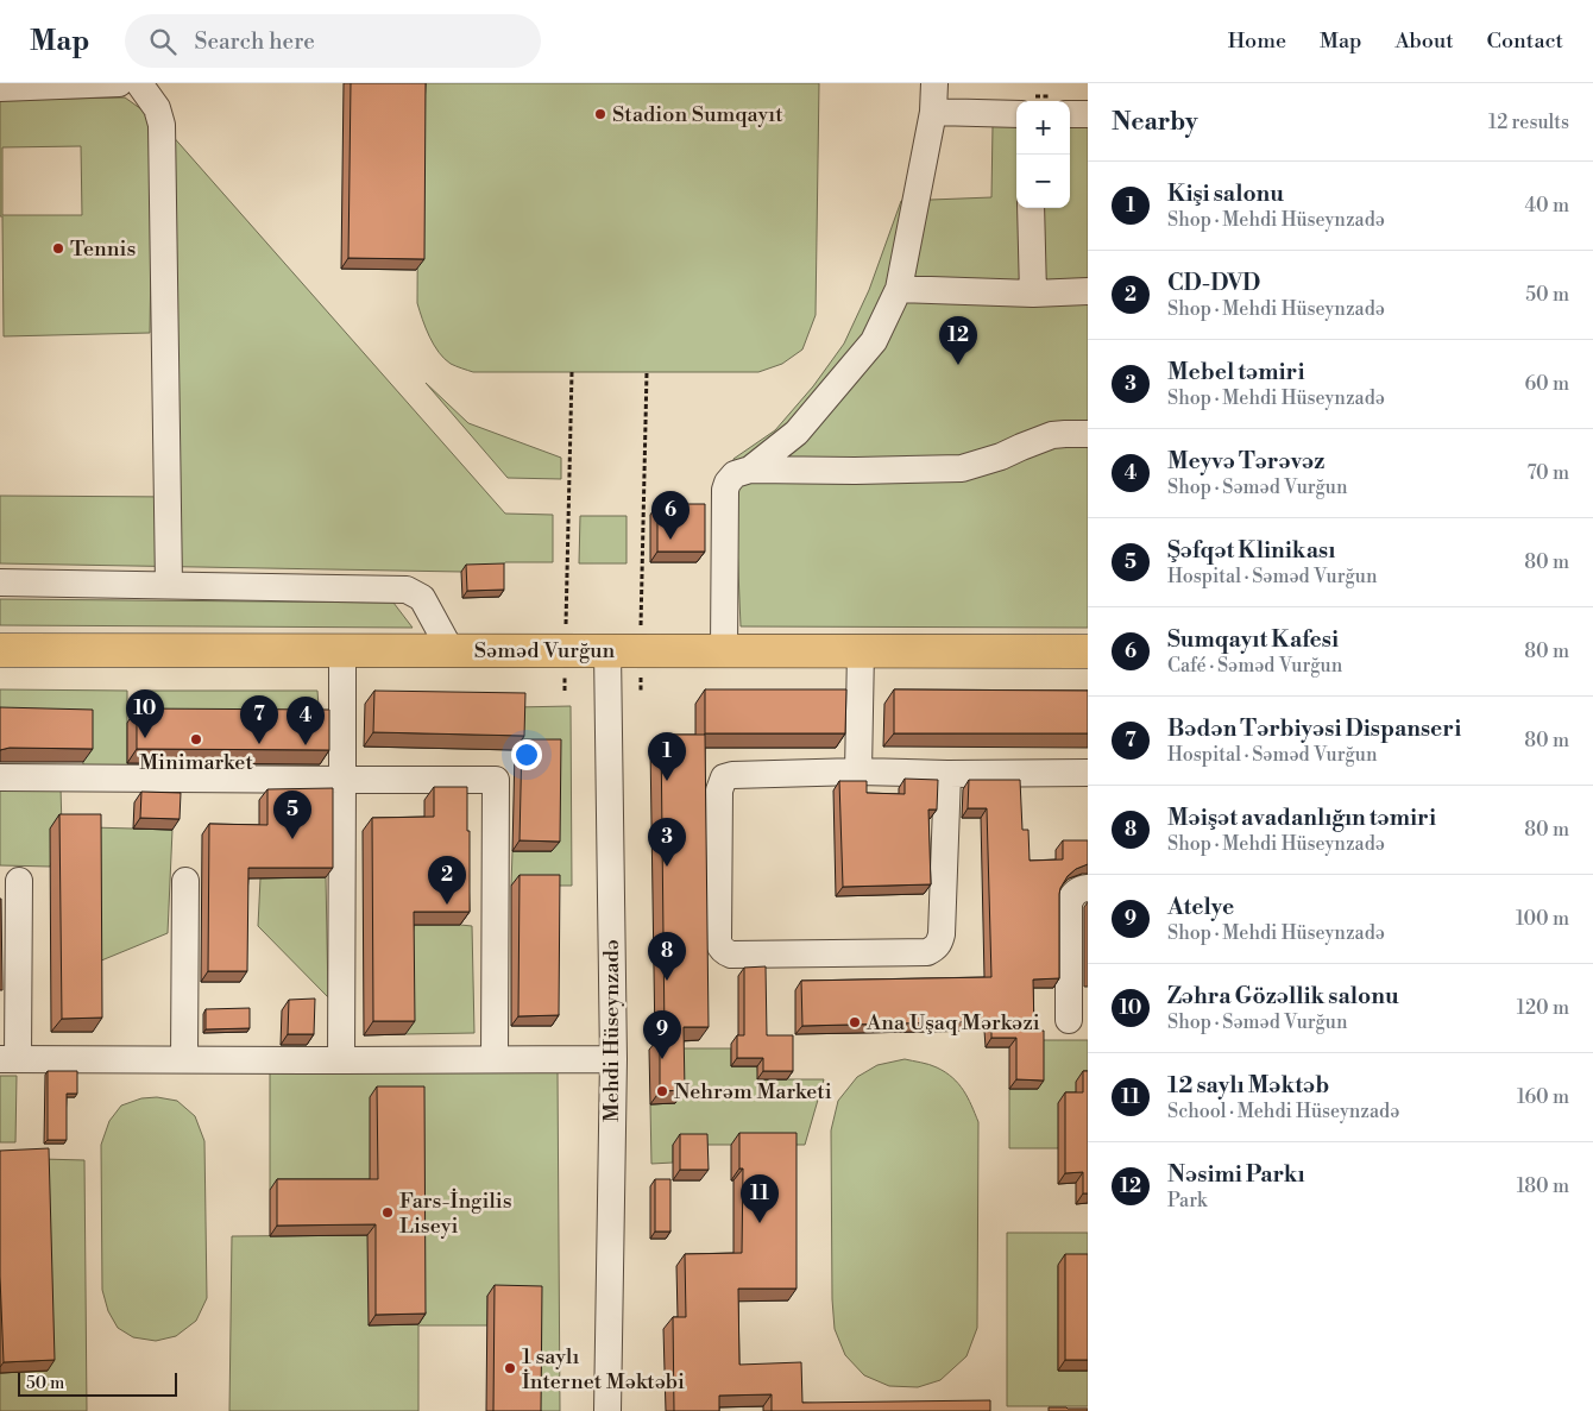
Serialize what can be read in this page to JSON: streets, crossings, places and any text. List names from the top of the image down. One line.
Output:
{"streets":{"main road":["Səməd Vurğun"],"street":["Mehdi Hüseynzadə"]},"crossings":[["Səməd Vurğun","Mehdi Hüseynzadə"]],"places":["Stadion Sumqayıt","Tennis","Minimarket","Ana Uşaq Mərkəzi","Nehrəm Marketi","Fars-İngilis Liseyi","1 saylı İnternet Məktəbi"],"scale_bar":"50 m","page":{"header":"Map","search":"Search here","nav":["Home","Map","About","Contact"],"heading":["Nearby","12 results"],"map_buttons":["+","−"],"list":[{"mark":"1","name":"Kişi salonu","note":"Shop · Mehdi Hüseynzadə","value":"40 m"},{"mark":"2","name":"CD-DVD","note":"Shop · Mehdi Hüseynzadə","value":"50 m"},{"mark":"3","name":"Mebel təmiri","note":"Shop · Mehdi Hüseynzadə","value":"60 m"},{"mark":"4","name":"Meyvə Tərəvəz","note":"Shop · Səməd Vurğun","value":"70 m"},{"mark":"5","name":"Şəfqət Klinikası","note":"Hospital · Səməd Vurğun","value":"80 m"},{"mark":"6","name":"Sumqayıt Kafesi","note":"Café · Səməd Vurğun","value":"80 m"},{"mark":"7","name":"Bədən Tərbiyəsi Dispanseri","note":"Hospital · Səməd Vurğun","value":"80 m"},{"mark":"8","name":"Məişət avadanlığın təmiri","note":"Shop · Mehdi Hüseynzadə","value":"80 m"},{"mark":"9","name":"Atelye","note":"Shop · Mehdi Hüseynzadə","value":"100 m"},{"mark":"10","name":"Zəhra Gözəllik salonu","note":"Shop · Səməd Vurğun","value":"120 m"},{"mark":"11","name":"12 saylı Məktəb","note":"School · Mehdi Hüseynzadə","value":"160 m"},{"mark":"12","name":"Nəsimi Parkı","note":"Park","value":"180 m"}],"pins":["12","6","10","7","4","1","5","3","2","8","9","11"],"scale":"50 m"}}
